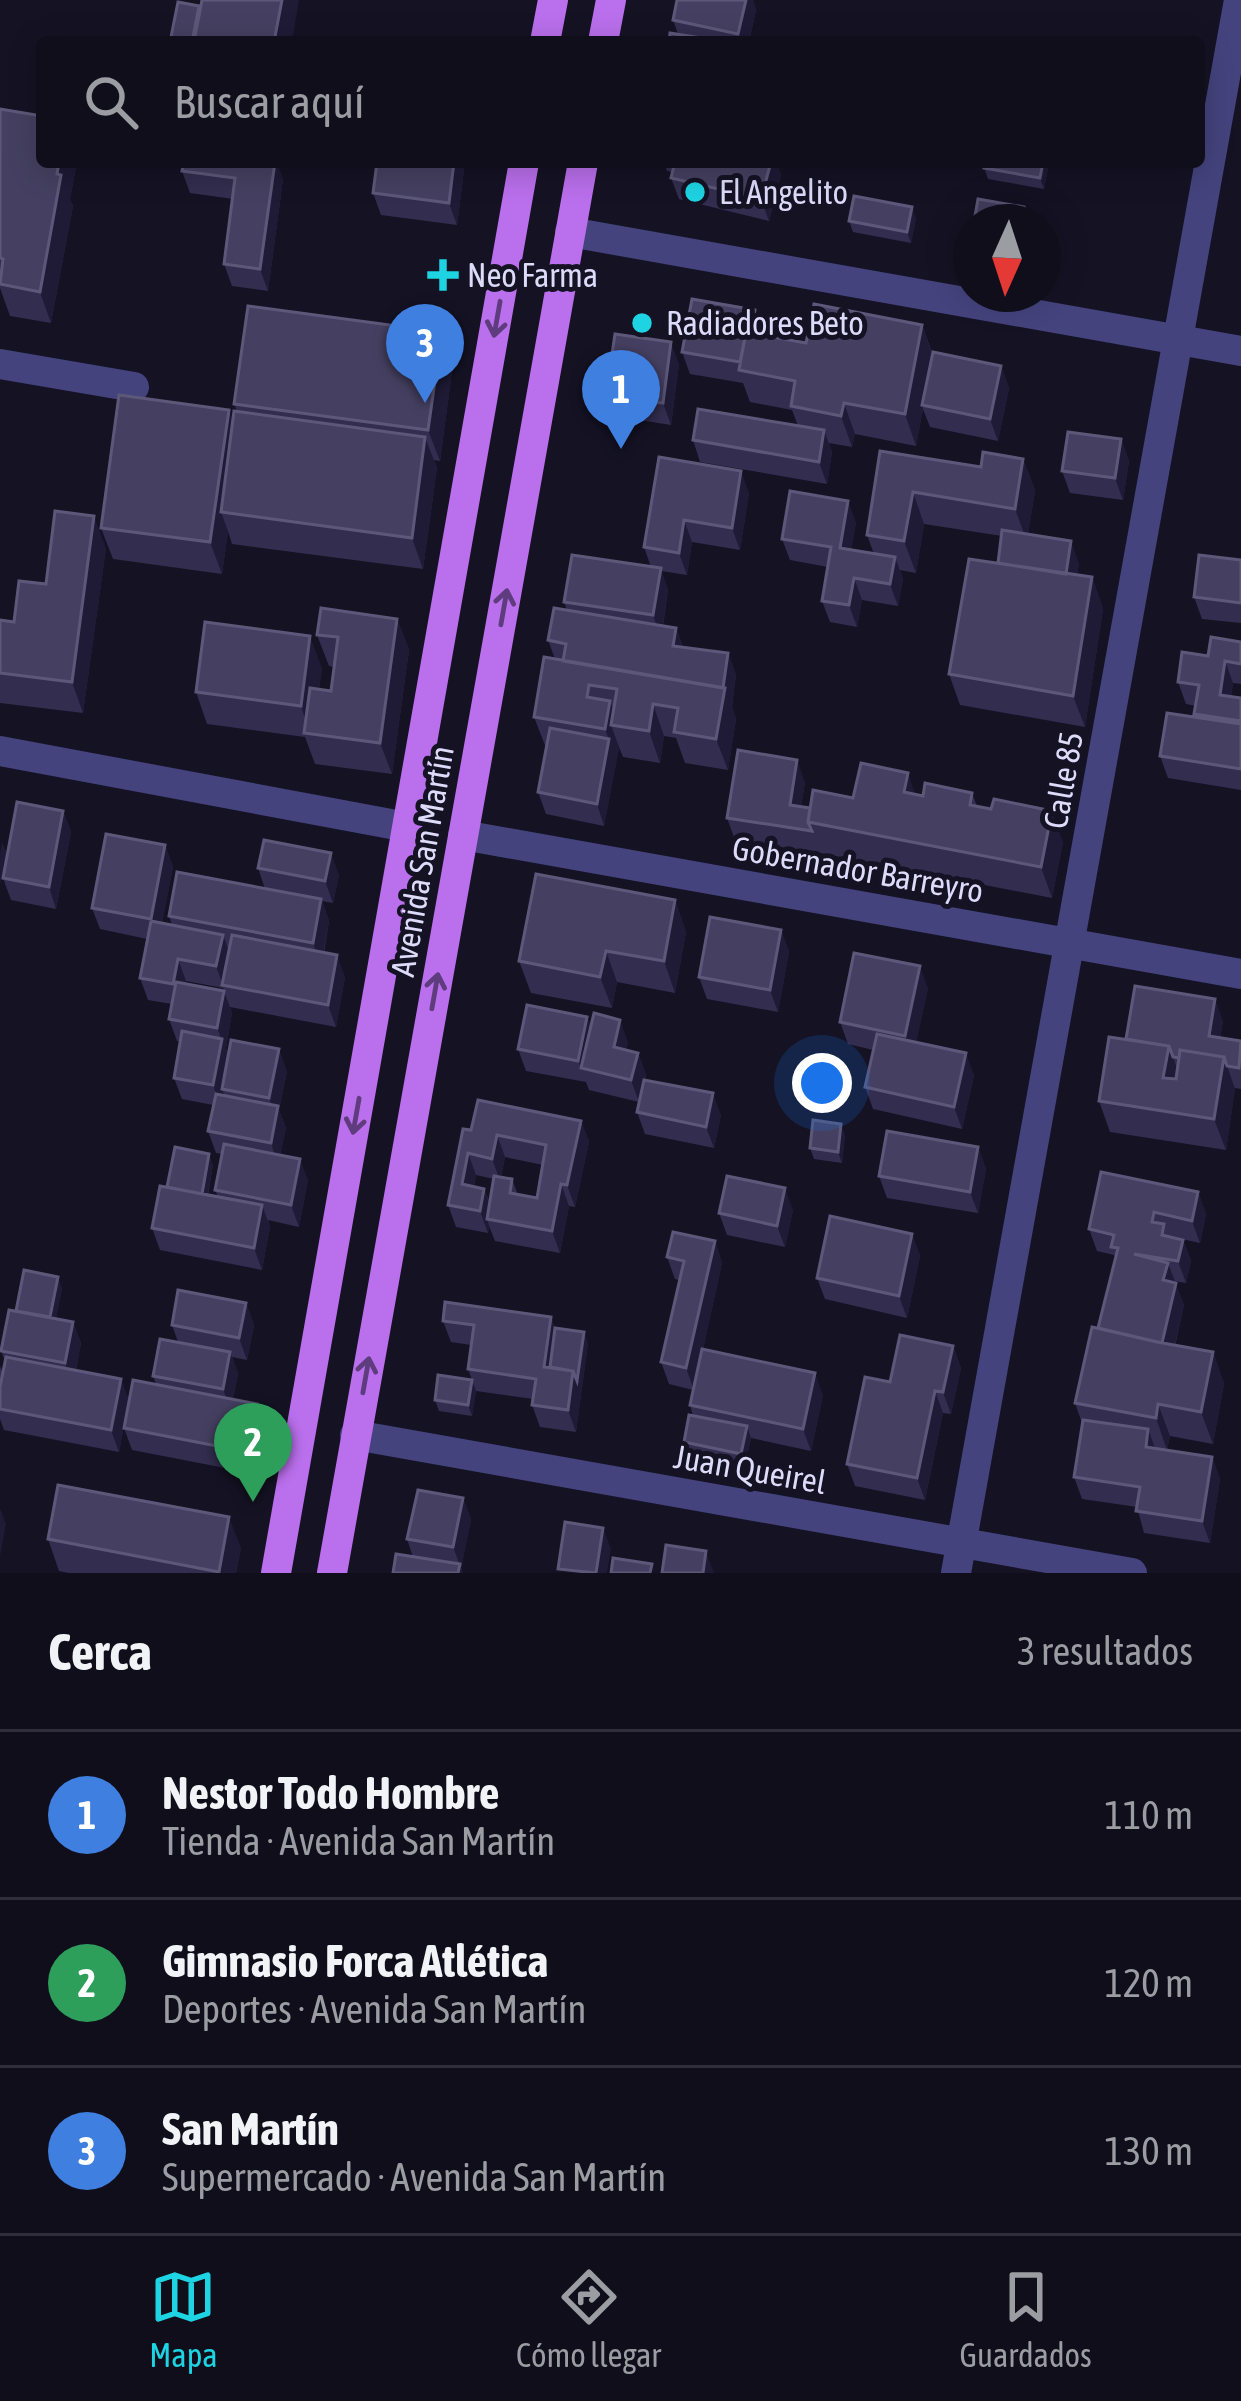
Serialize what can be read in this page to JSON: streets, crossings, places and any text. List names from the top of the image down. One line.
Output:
{"streets":{"main road":["Avenida San Martín"],"street":["Calle 85","Gobernador Barreyro","Juan Queirel"]},"crossings":[["Calle 85","Gobernador Barreyro"],["Calle 85","Juan Queirel"],["Avenida San Martín","Gobernador Barreyro"],["Avenida San Martín","Juan Queirel"]],"places":{"other":["El Angelito","Radiadores Beto"],"health":["Neo Farma"]},"north":"bottom","page":{"search":"Buscar aquí","pins":["3","1","2"],"heading":["Cerca","3 resultados"],"list":[{"mark":"1","name":"Nestor Todo Hombre","note":"Tienda · Avenida San Martín","value":"110 m"},{"mark":"2","name":"Gimnasio Forca Atlética","note":"Deportes · Avenida San Martín","value":"120 m"},{"mark":"3","name":"San Martín","note":"Supermercado · Avenida San Martín","value":"130 m"}],"nav":["Mapa","Cómo llegar","Guardados"]}}
